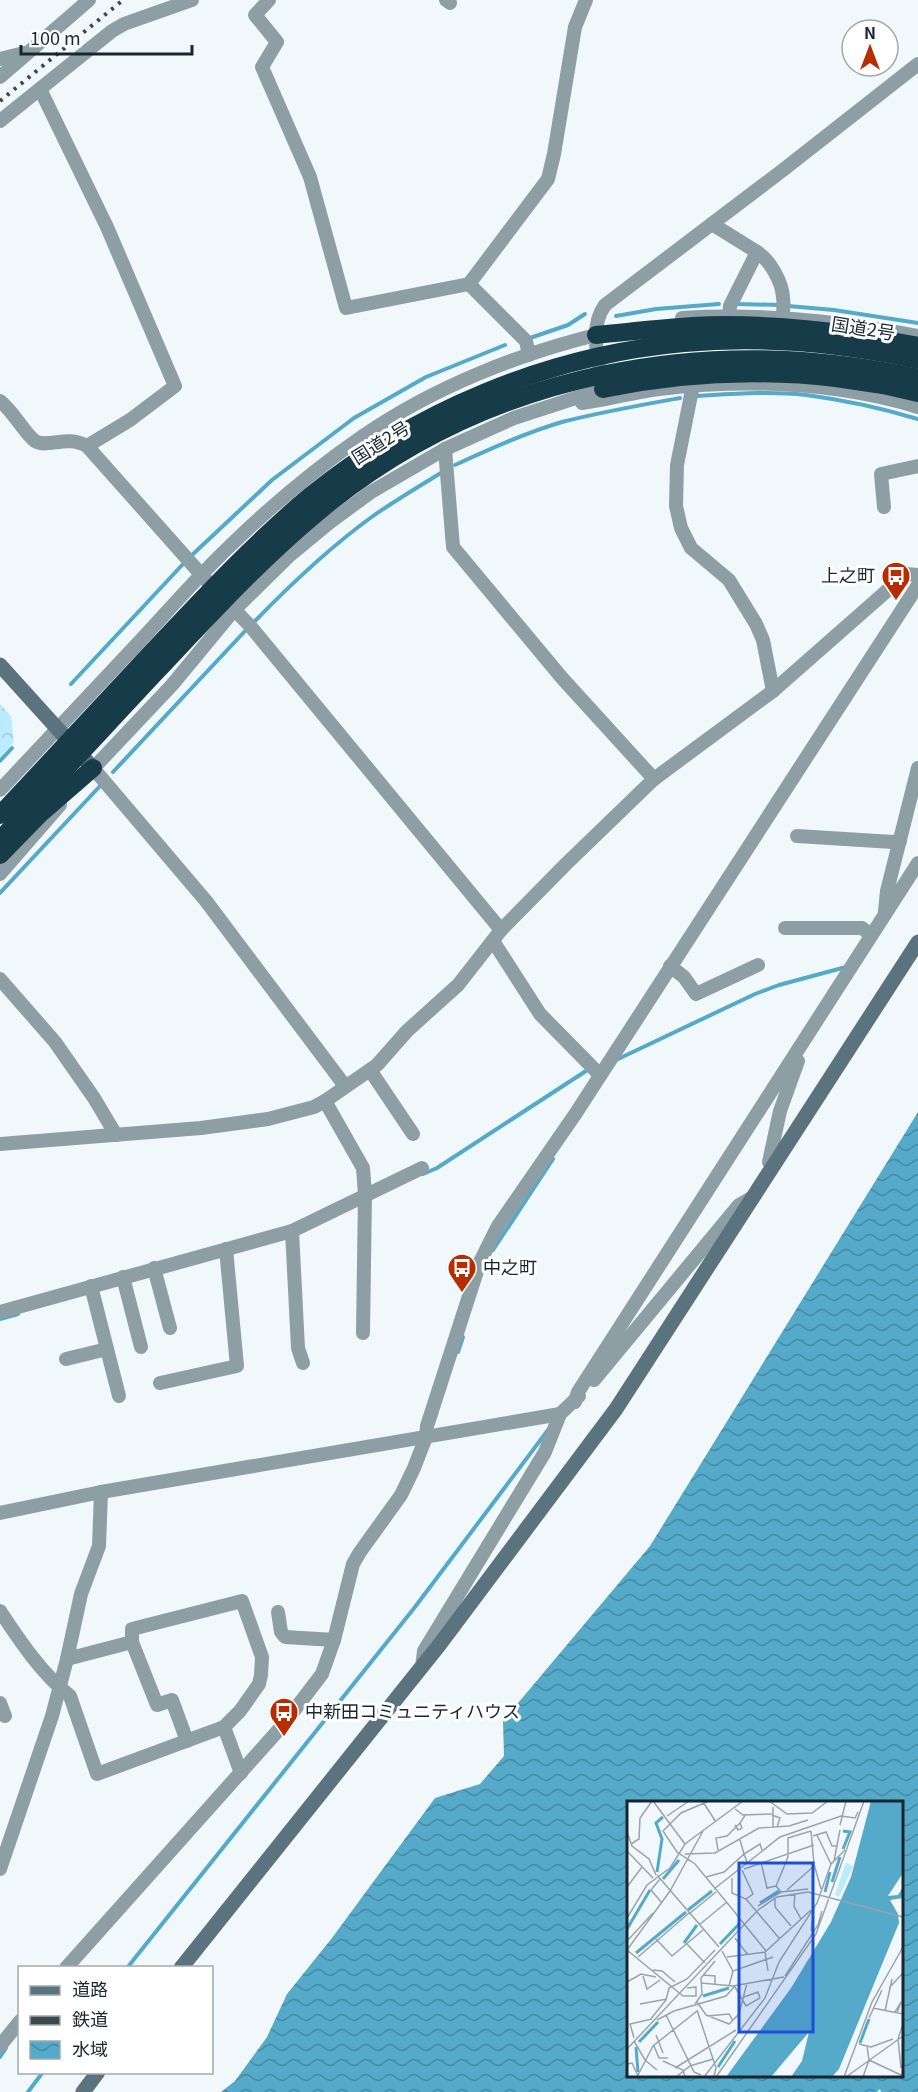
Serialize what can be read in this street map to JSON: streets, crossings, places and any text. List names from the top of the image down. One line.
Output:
{"streets":{"highway":["国道2号"]},"places":{"bus stop":["上之町","中之町","中新田コミュニティハウス"]},"legend":["道路","鉄道","水域"],"scale_bar":"100 m","north":"top"}
